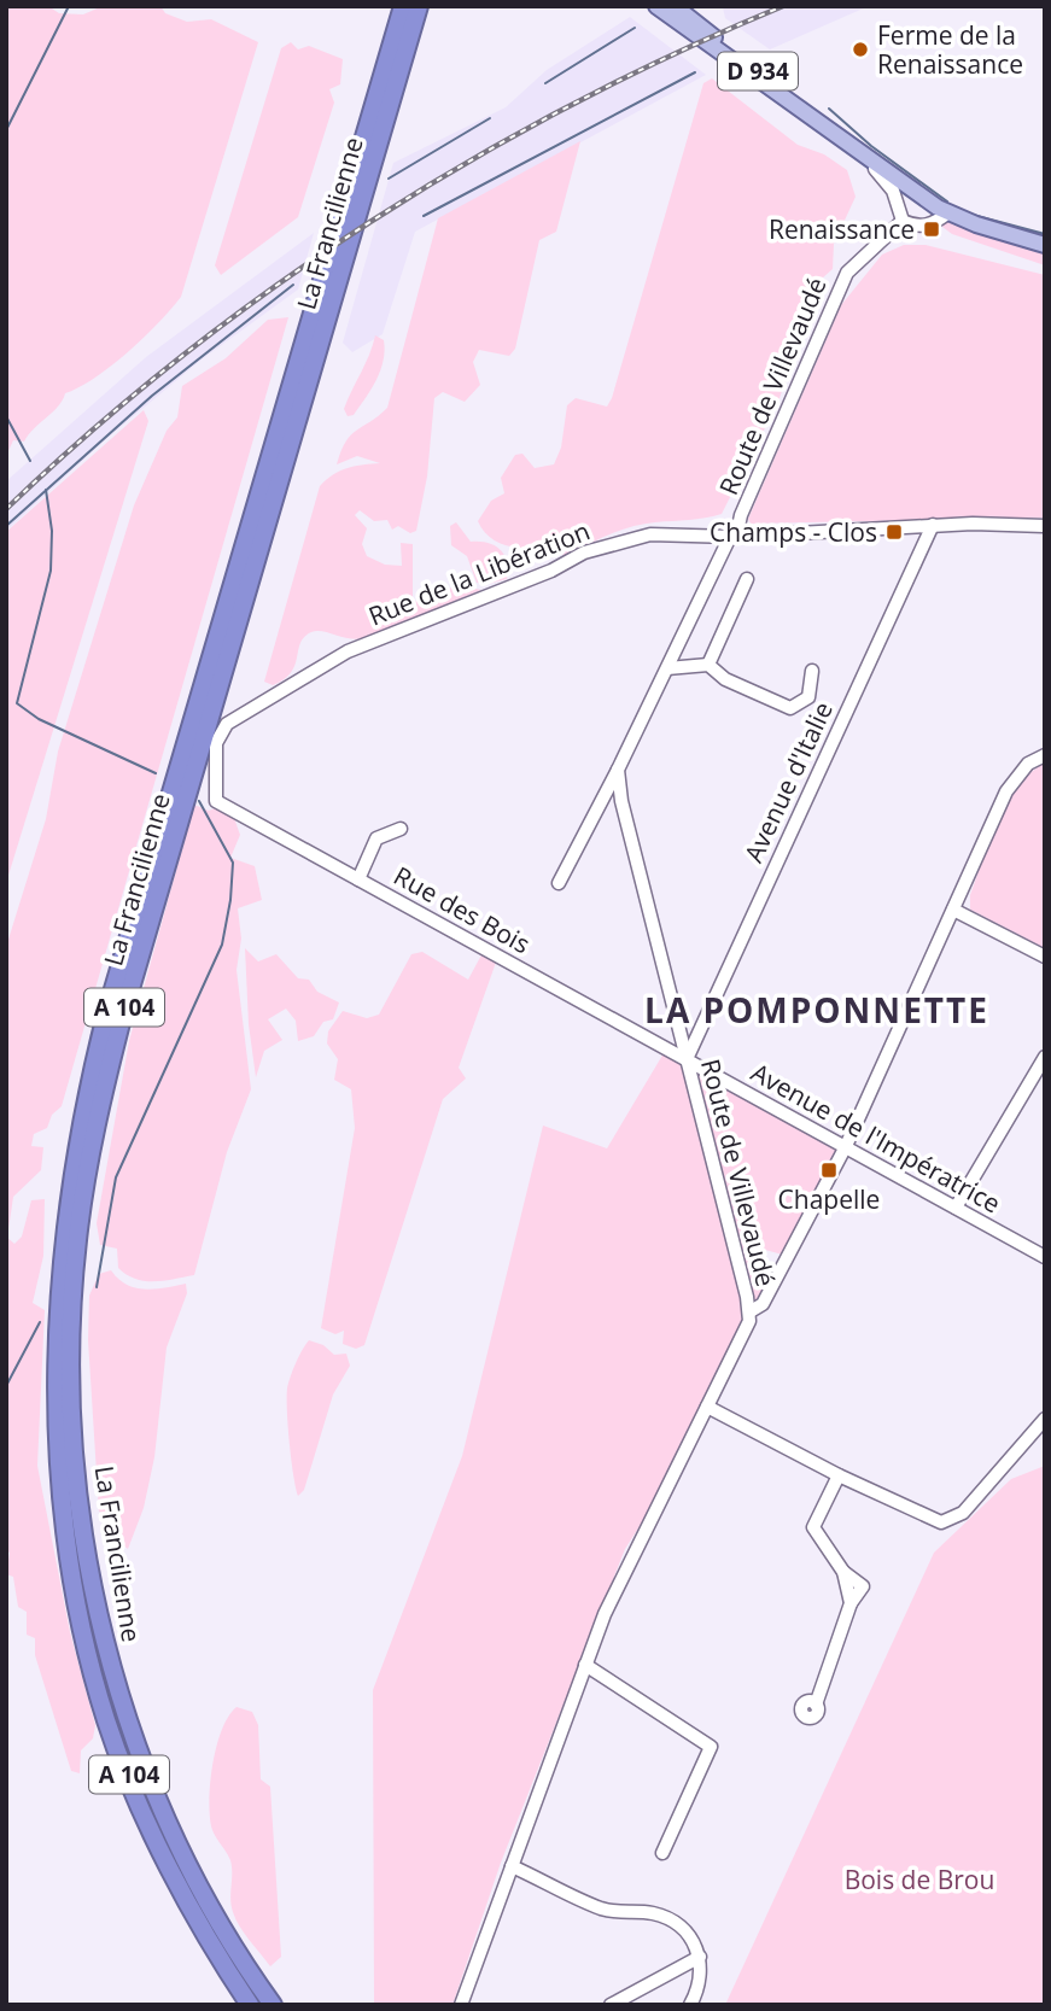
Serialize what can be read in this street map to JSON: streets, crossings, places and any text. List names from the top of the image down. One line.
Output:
{"streets":{"highway":["La Francilienne","A 104"],"main road":["D 934"],"street":["Route de Villevaudé","Rue de la Libération","Avenue d'Italie","Rue des Bois","Avenue de l'Impératrice"]},"crossings":[["Route de Villevaudé","Rue de la Libération"],["Route de Villevaudé","Avenue d'Italie"],["Route de Villevaudé","Rue des Bois"],["Route de Villevaudé","Avenue de l'Impératrice"],["Rue de la Libération","Avenue d'Italie"],["Rue de la Libération","Rue des Bois"],["Avenue d'Italie","Rue des Bois"],["Avenue d'Italie","Avenue de l'Impératrice"],["Rue des Bois","Avenue de l'Impératrice"]],"districts":["LA POMPONNETTE"],"parks":["Bois de Brou"],"places":{"other":["Ferme de la Renaissance"],"transit":["Renaissance","Champs - Clos","Chapelle"]}}
